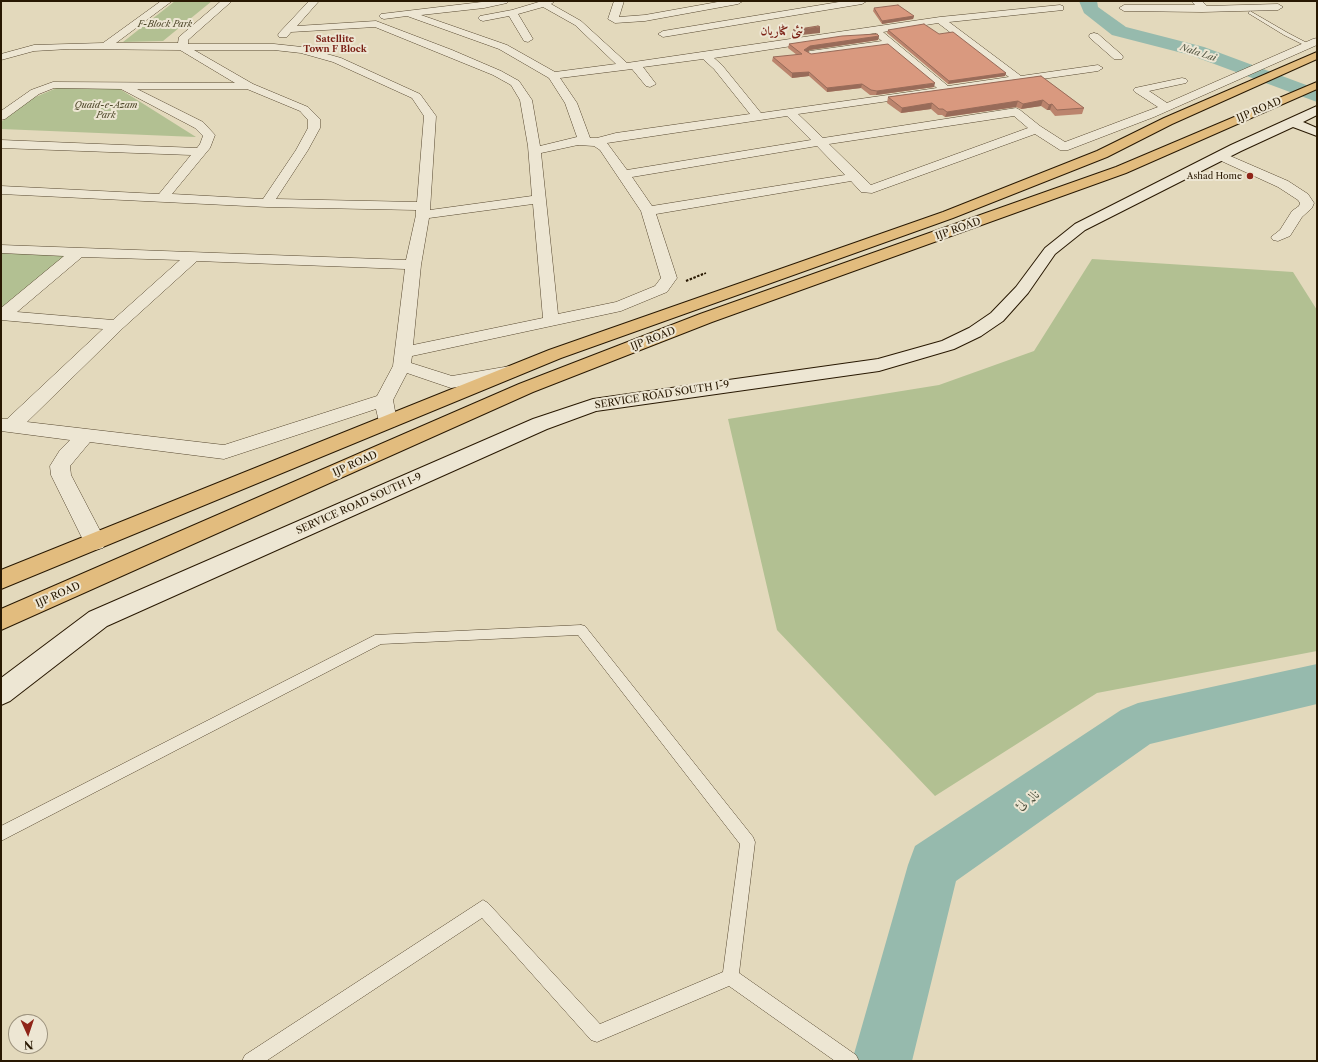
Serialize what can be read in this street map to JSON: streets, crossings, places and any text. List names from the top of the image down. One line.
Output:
{"streets":{"highway":["IJP ROAD"],"street":["SERVICE ROAD SOUTH I-9"]},"districts":["نئی کٹاریان","Satellite Town F Block"],"water":["Nala Lai","نالہ لئ"],"parks":["F-Block Park","Quaid-e-Azam Park"],"places":["Ashad Home"],"north":"bottom"}
